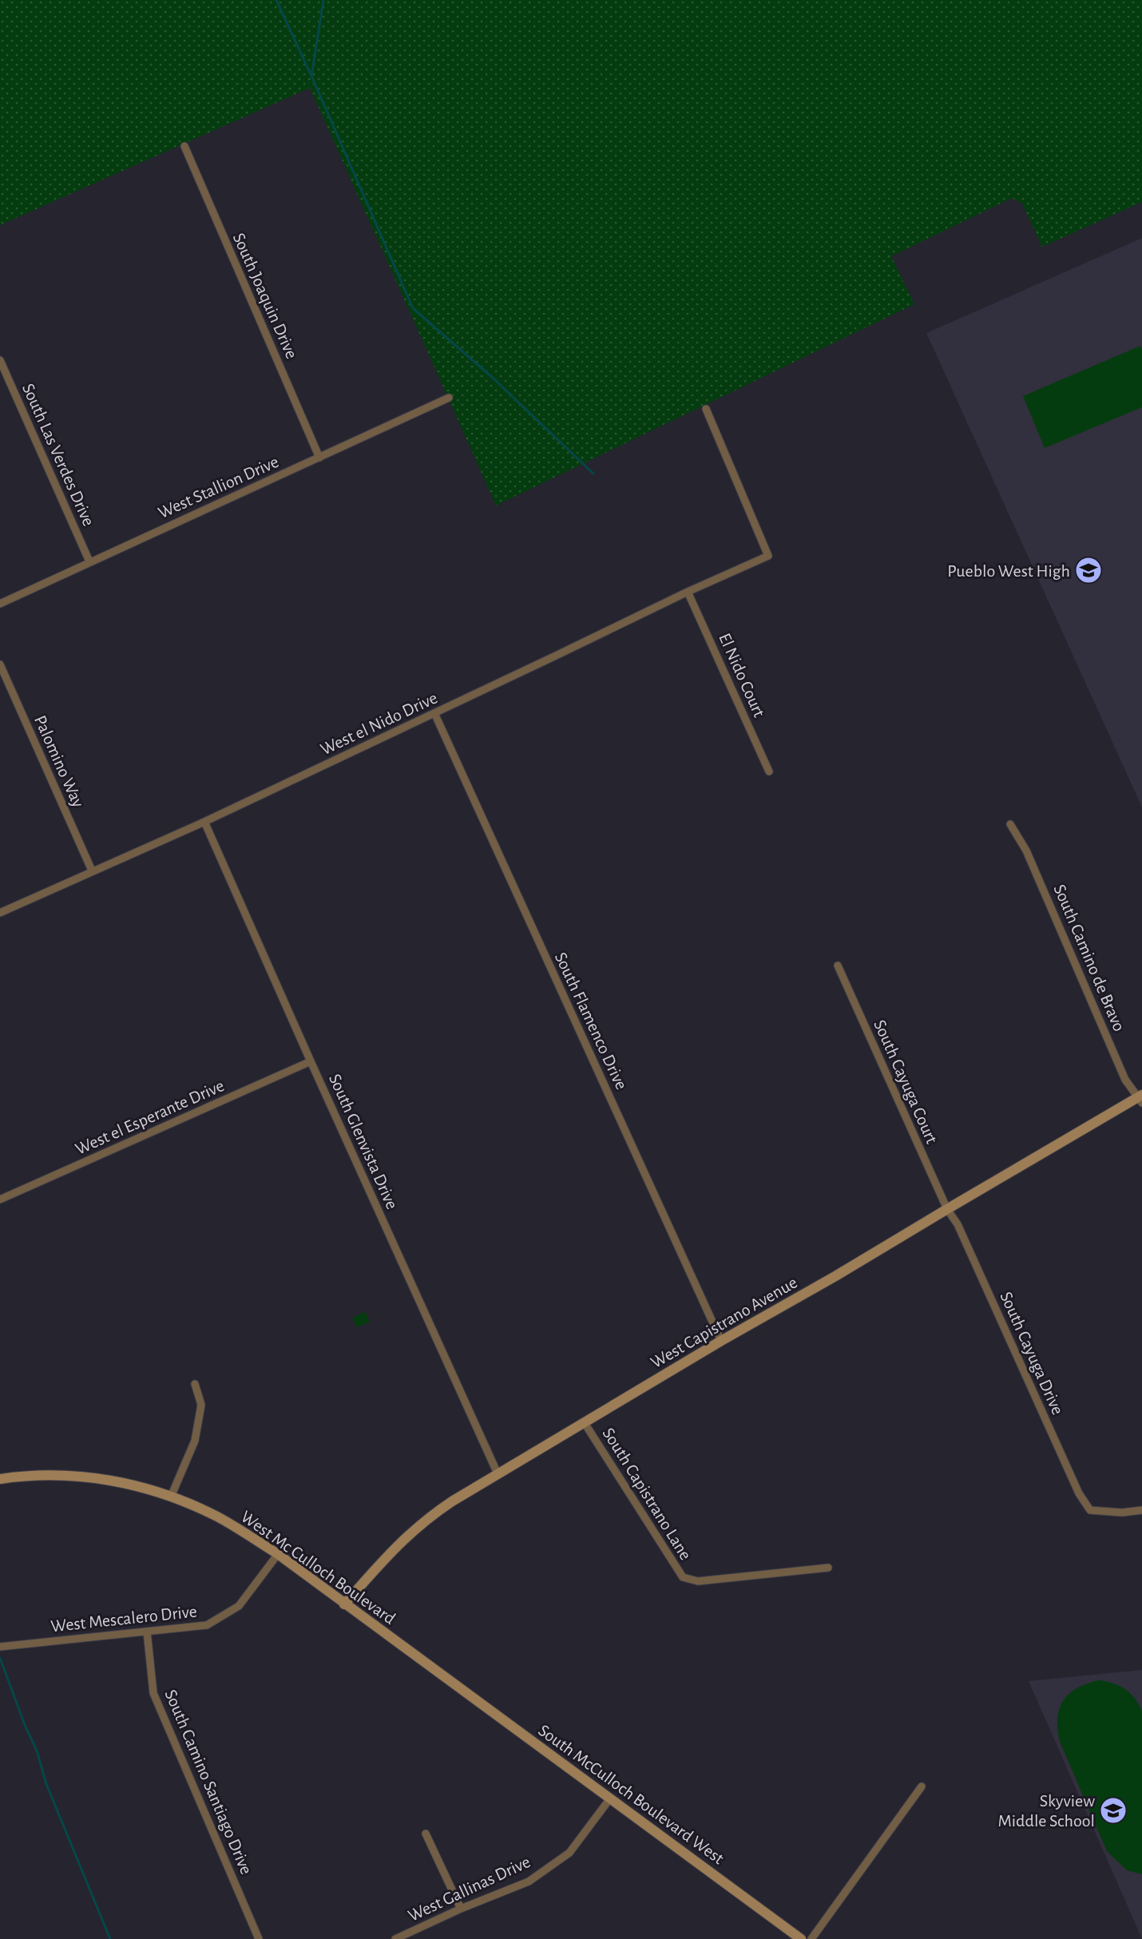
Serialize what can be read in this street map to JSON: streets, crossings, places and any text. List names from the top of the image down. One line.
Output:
{"streets":{"street":["South Joaquin Drive","South Las Verdes Drive","West Stallion Drive","El Nido Court","West el Nido Drive","Palomino Way","South Camino de Bravo","South Flamenco Drive","South Cayuga Court","West el Esperante Drive","South Glenvista Drive","West Capistrano Avenue","South Cayuga Drive","South Capistrano Lane","West Mc Culloch Boulevard","West Mescalero Drive","South Camino Santiago Drive","South McCulloch Boulevard West","West Gallinas Drive"]},"crossings":[["South Joaquin Drive","West Stallion Drive"],["South Las Verdes Drive","West Stallion Drive"],["El Nido Court","West el Nido Drive"],["West el Nido Drive","Palomino Way"],["West el Nido Drive","South Flamenco Drive"],["West el Nido Drive","South Glenvista Drive"],["South Camino de Bravo","West Capistrano Avenue"],["South Flamenco Drive","West Capistrano Avenue"],["South Cayuga Court","West Capistrano Avenue"],["South Cayuga Court","South Cayuga Drive"],["West el Esperante Drive","South Glenvista Drive"],["South Glenvista Drive","West Capistrano Avenue"],["West Capistrano Avenue","South Cayuga Drive"],["West Capistrano Avenue","South Capistrano Lane"],["West Capistrano Avenue","West Mc Culloch Boulevard"],["West Mc Culloch Boulevard","West Mescalero Drive"],["West Mc Culloch Boulevard","South McCulloch Boulevard West"],["West Mescalero Drive","South Camino Santiago Drive"],["South McCulloch Boulevard West","West Gallinas Drive"]],"places":{"school or university":["Pueblo West High","Skyview Middle School"]}}
